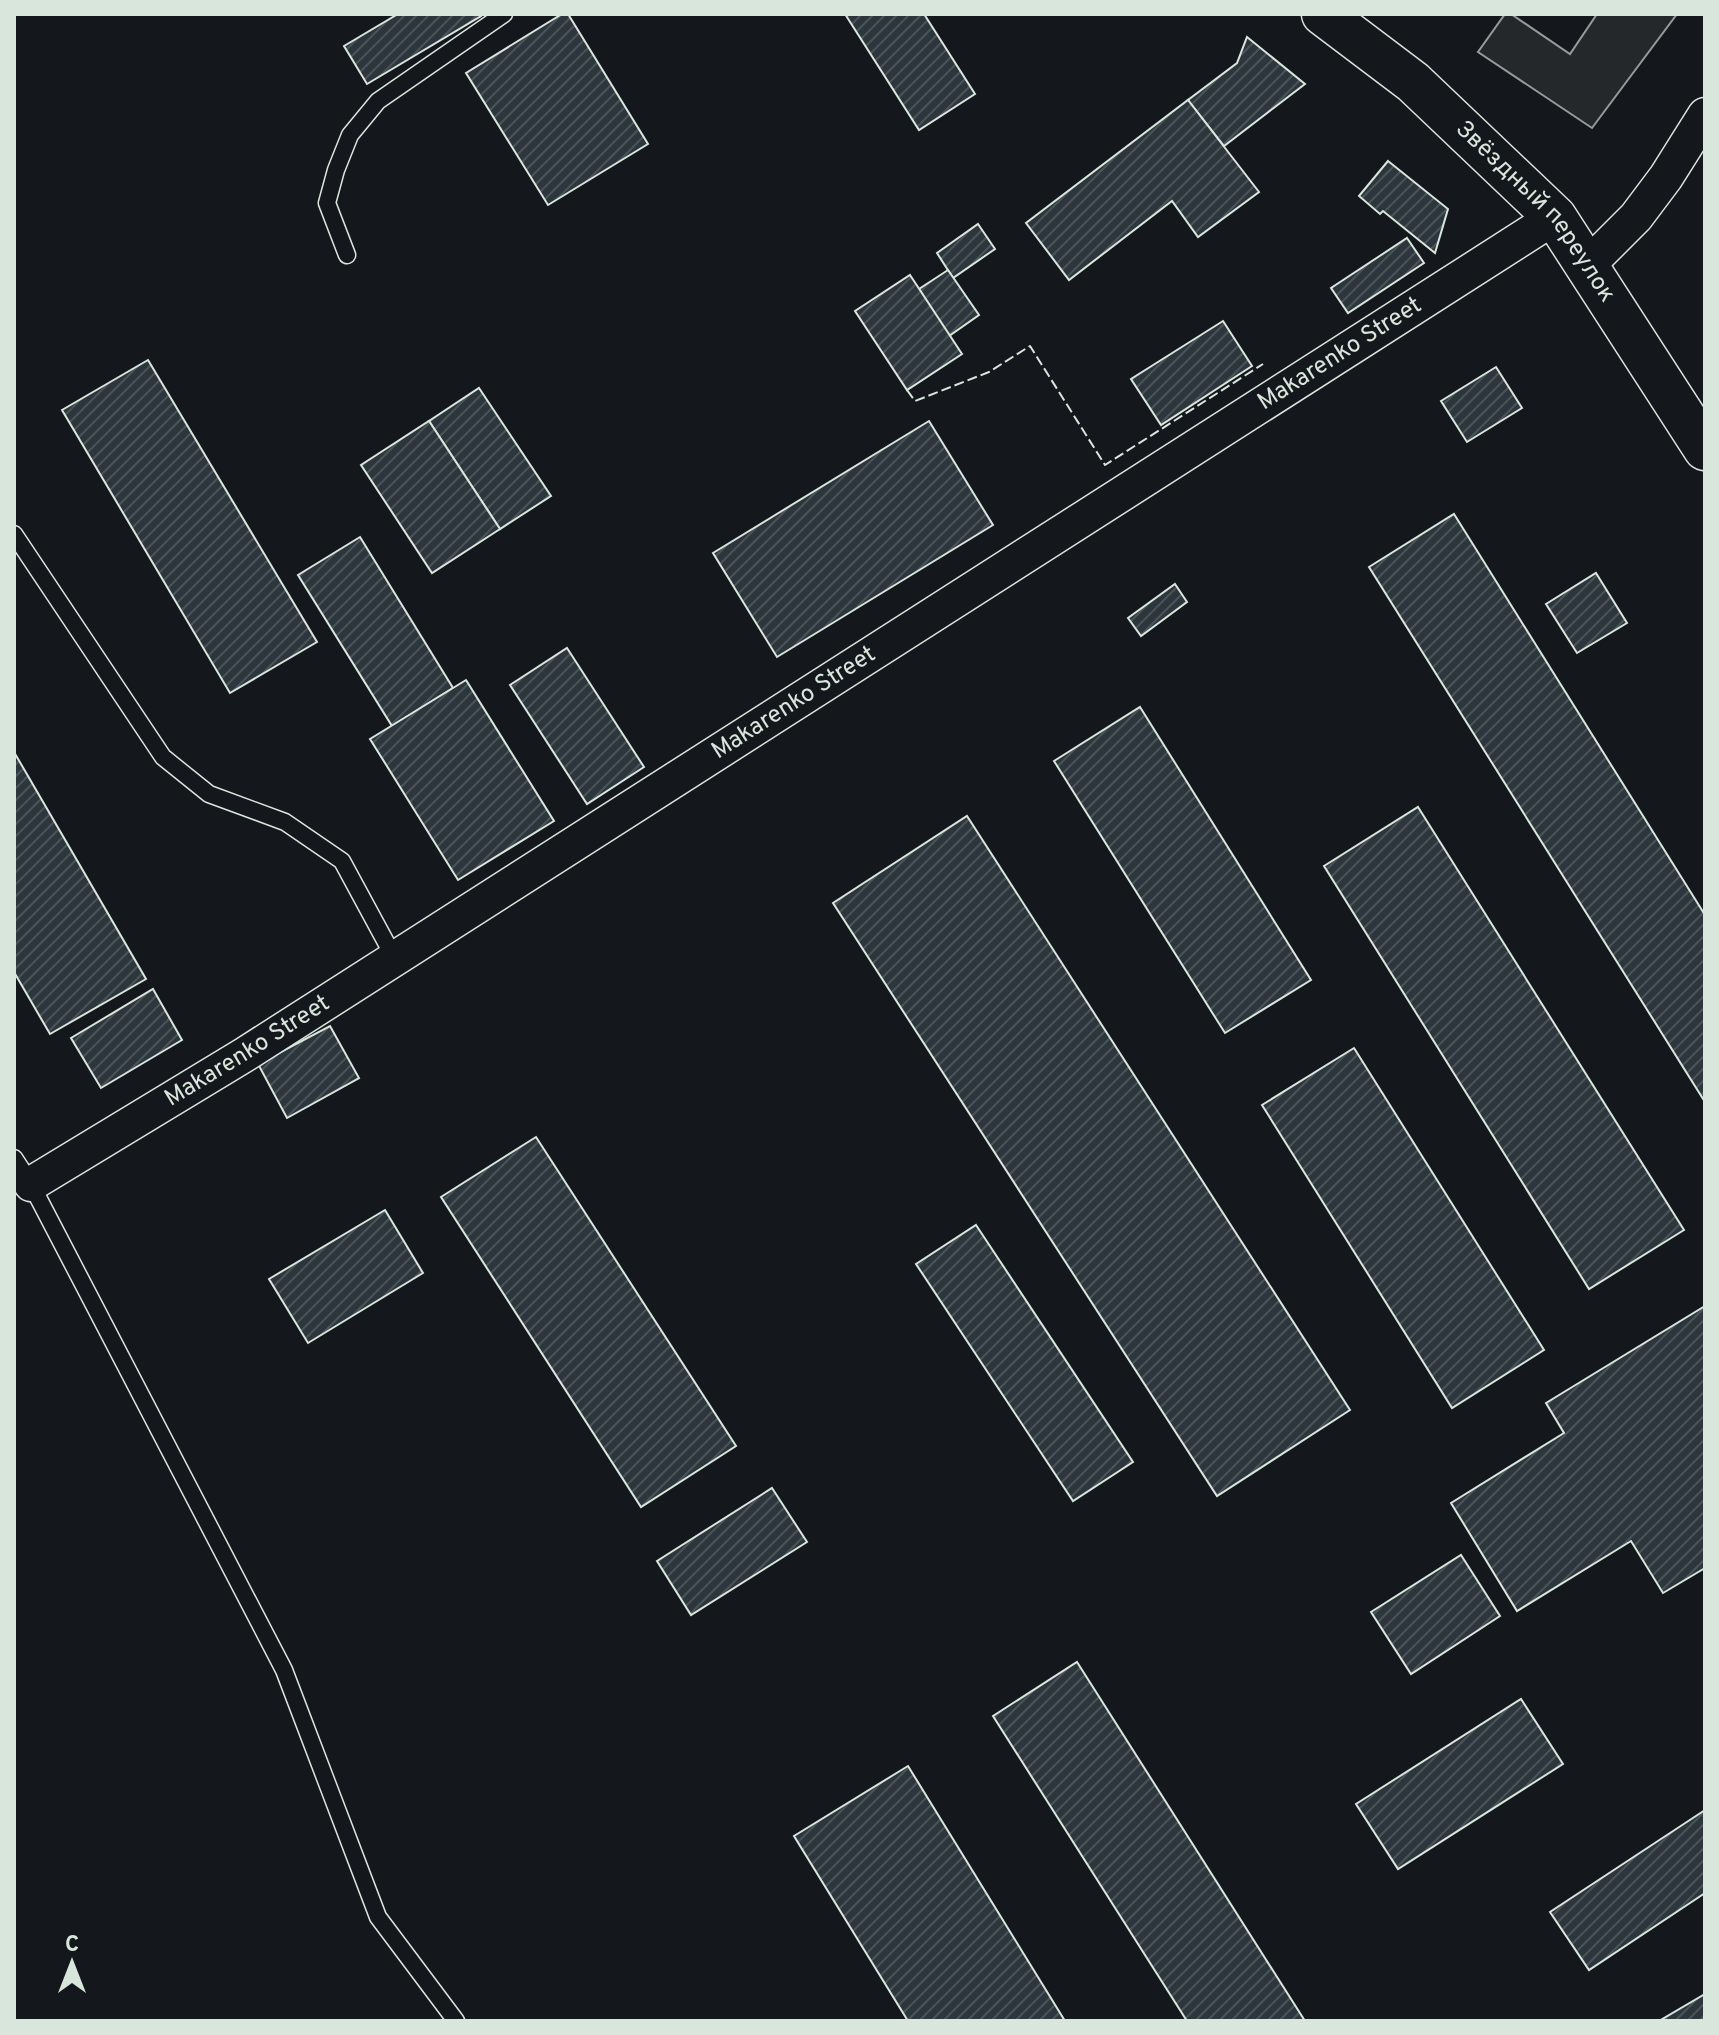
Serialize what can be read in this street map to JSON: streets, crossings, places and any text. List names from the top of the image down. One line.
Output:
{"streets":{"street":["Звёздный переулок","Makarenko Street"]},"crossings":[["Звёздный переулок","Makarenko Street"]],"north":"top"}
